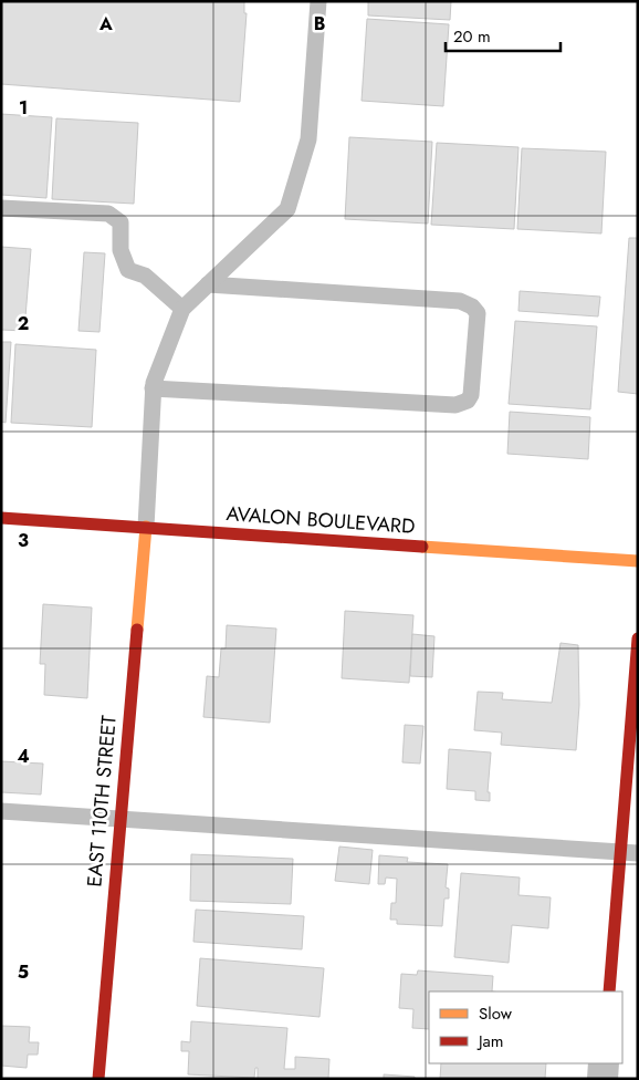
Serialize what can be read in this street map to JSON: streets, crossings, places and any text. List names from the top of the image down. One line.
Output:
{"streets":{"street":["AVALON BOULEVARD","EAST 110TH STREET"]},"crossings":[["AVALON BOULEVARD","EAST 110TH STREET"]],"legend":["Slow","Jam"],"scale_bar":"20 m","grid":{"columns":["A","B"],"rows":["1","2","3","4","5"]}}
